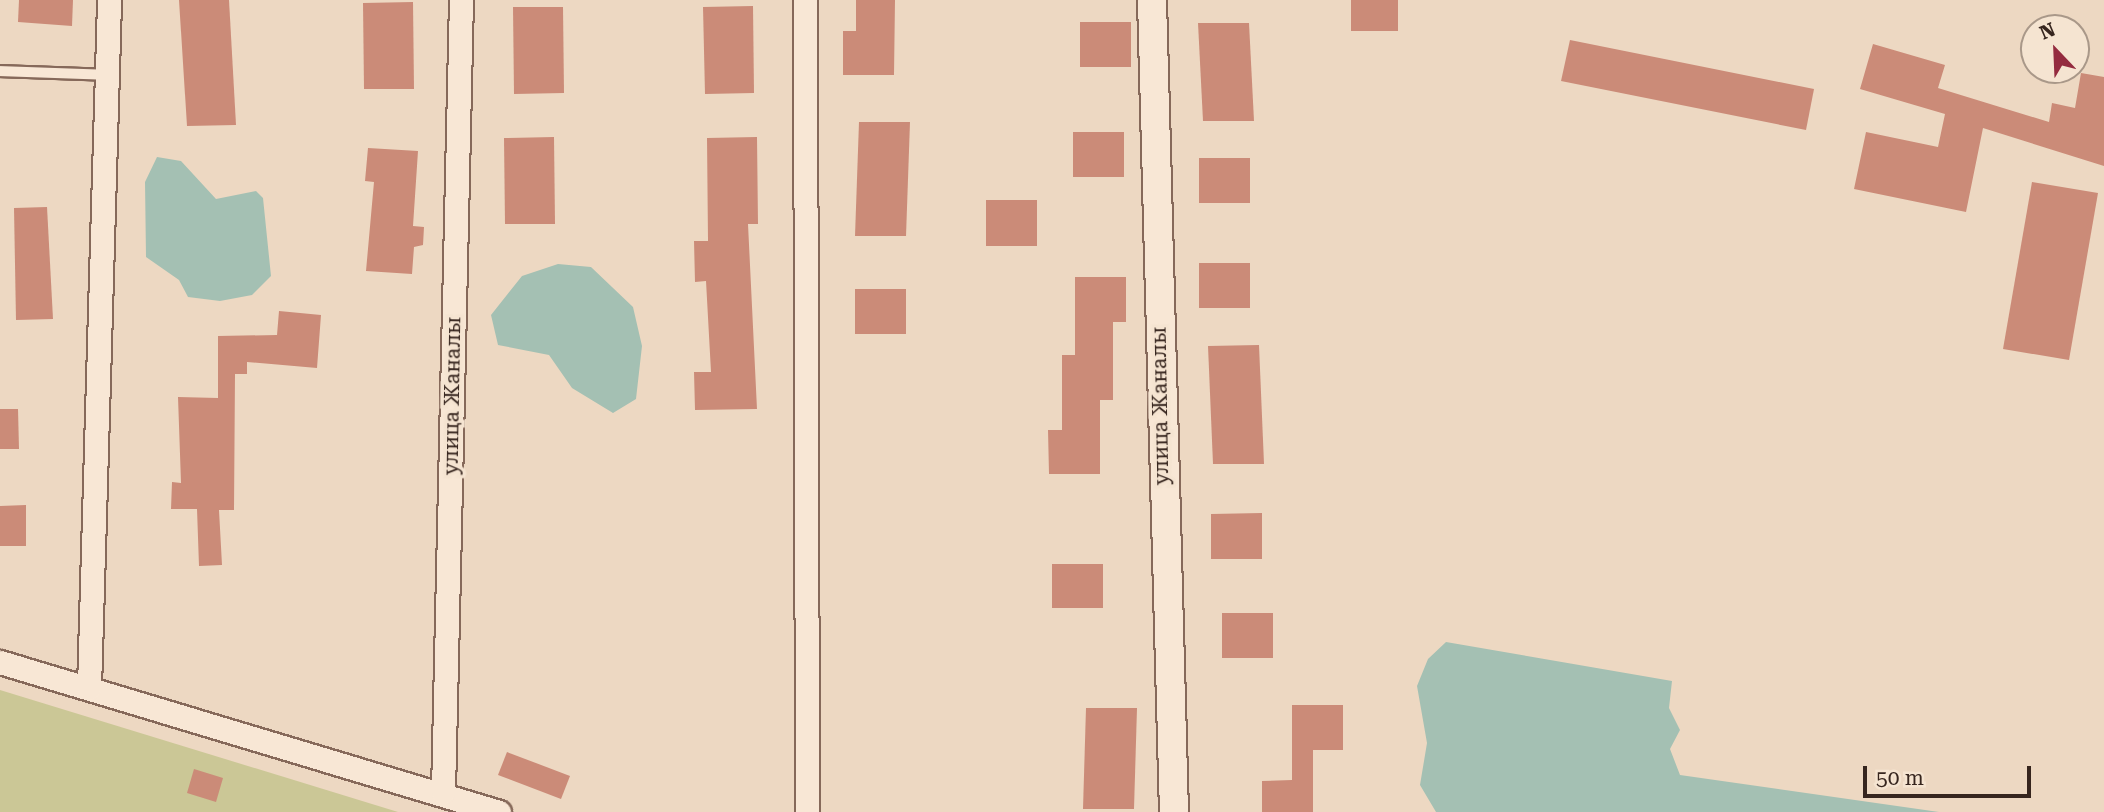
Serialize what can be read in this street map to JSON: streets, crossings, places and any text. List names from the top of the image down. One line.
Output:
{"streets":{"street":["улица Жаналы"]},"scale_bar":"50 m","north":"top left"}
